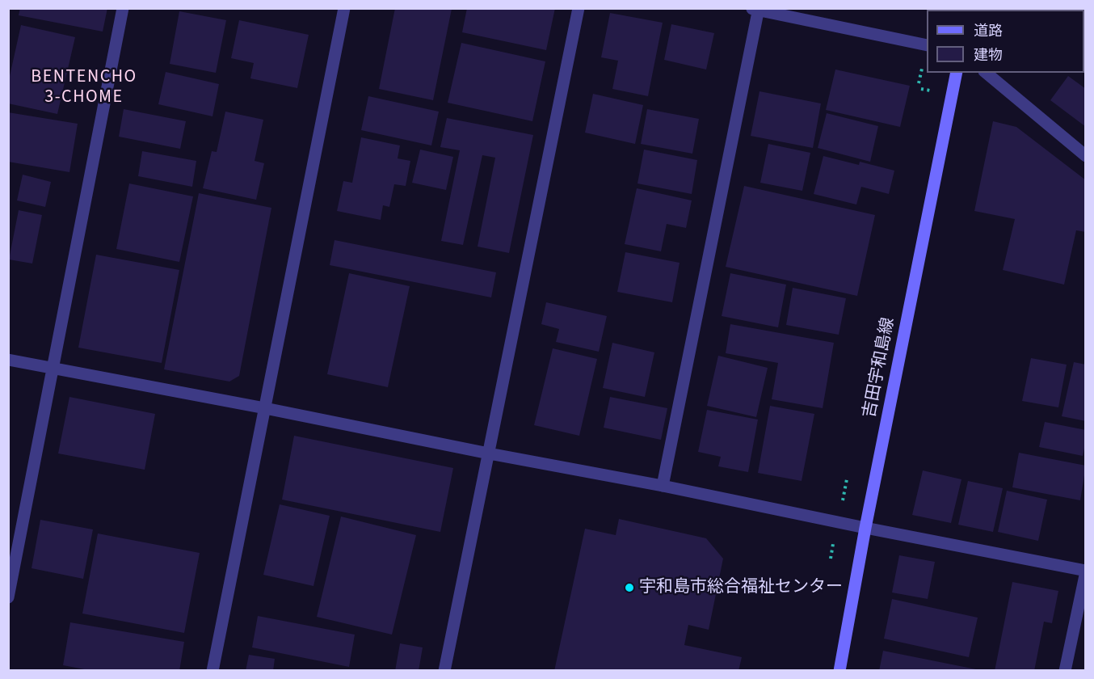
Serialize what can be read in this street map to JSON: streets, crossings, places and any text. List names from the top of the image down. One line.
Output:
{"streets":{"main road":["吉田宇和島線"]},"districts":["BENTENCHO 3-CHOME"],"places":["宇和島市総合福祉センター"],"legend":["道路","建物"]}
